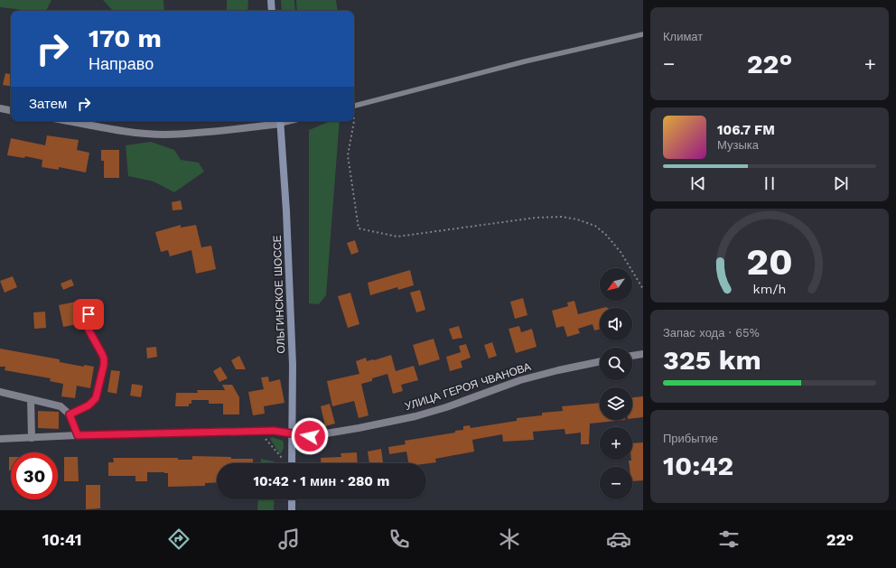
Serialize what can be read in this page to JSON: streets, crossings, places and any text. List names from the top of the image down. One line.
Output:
{"streets":{"main road":["ОЛЬГИНСКОЕ ШОССЕ"],"street":["УЛИЦА ГЕРОЯ ЧВАНОВА"]},"crossings":[["ОЛЬГИНСКОЕ ШОССЕ","УЛИЦА ГЕРОЯ ЧВАНОВА"]],"north":"bottom left","page":{"tile":["Климат",["Запас хода · 65%","325 km"],["Прибытие","10:42"]],"turn":["170 m","Направо"],"heat":["−","22°","+"],"then":"Затем","song":["106.7 FM","Музыка"],"map_buttons":["+","−"],"limit":"30","trip":"10:42 · 1 мин · 280 m","tabs":["10:41","22°"],"gauge":["20","km/h"]}}
